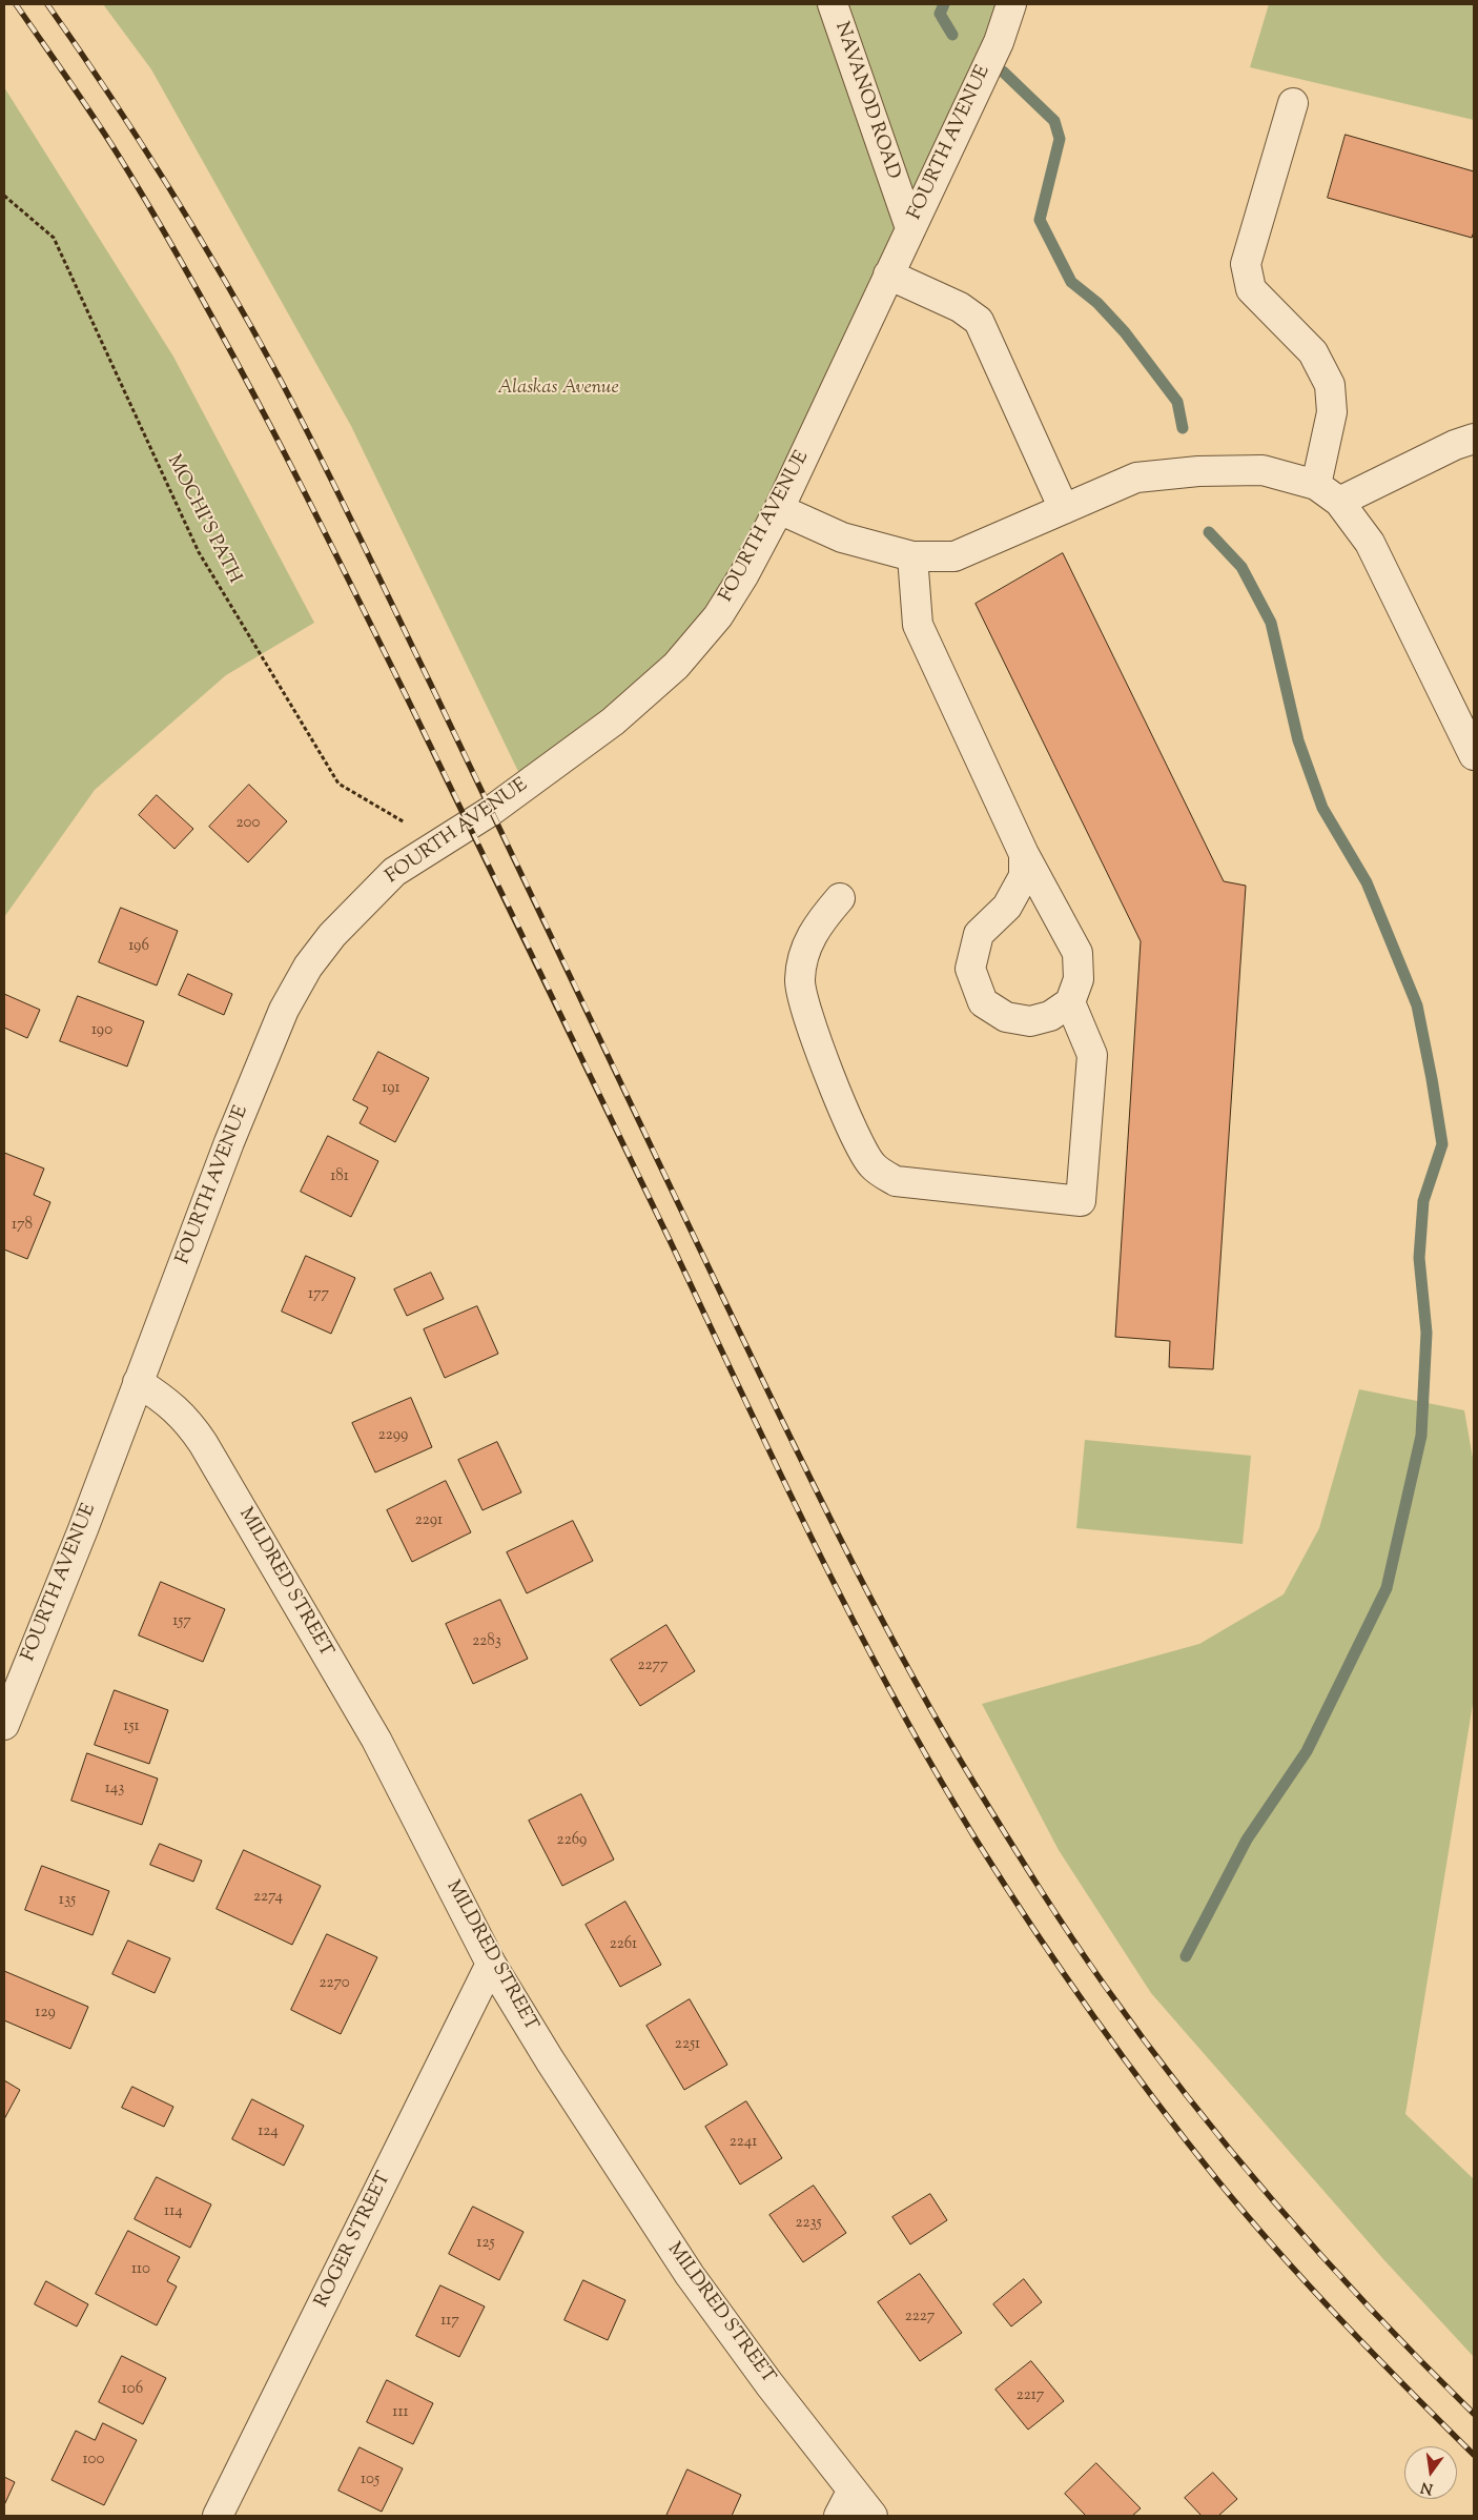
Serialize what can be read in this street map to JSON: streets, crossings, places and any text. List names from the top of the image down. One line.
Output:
{"streets":{"street":["NAVANOD ROAD","FOURTH AVENUE","MILDRED STREET","ROGER STREET"],"path":["MOCHI'S PATH"]},"crossings":[["NAVANOD ROAD","FOURTH AVENUE"],["FOURTH AVENUE","MOCHI'S PATH"],["FOURTH AVENUE","MILDRED STREET"],["MILDRED STREET","ROGER STREET"]],"parks":["Alaskas Avenue"],"house_numbers":["200","196","190","191","181","178","177","2299","2291","157","2283","2277","151","143","2269","2274","135","2261","2270","129","2251","124","2241","114","2235","125","110","2227","117","106","2217","111","100","105"],"north":"bottom"}
